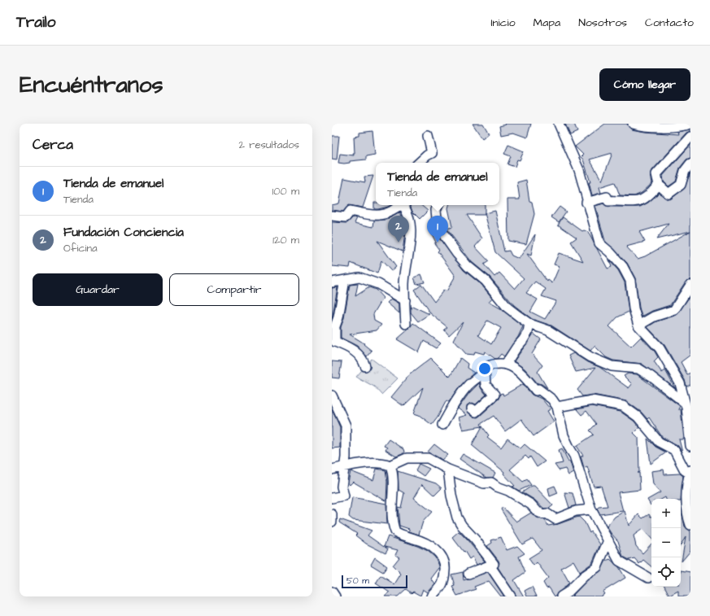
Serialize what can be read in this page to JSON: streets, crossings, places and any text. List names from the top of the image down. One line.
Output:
{"scale_bar":"50 m","page":{"header":"Trailo","nav":["Inicio","Mapa","Nosotros","Contacto"],"buttons":["Cómo llegar",["Guardar","Compartir"]],"title":"Encuéntranos","heading":["Cerca","2 resultados"],"popup":["Tienda de emanuel","Tienda"],"list":[{"mark":"1","name":"Tienda de emanuel","note":"Tienda","value":"100 m"},{"mark":"2","name":"Fundación Conciencia","note":"Oficina","value":"120 m"}],"pins":["1","2"],"map_buttons":["+","−"],"scale":"50 m"}}
